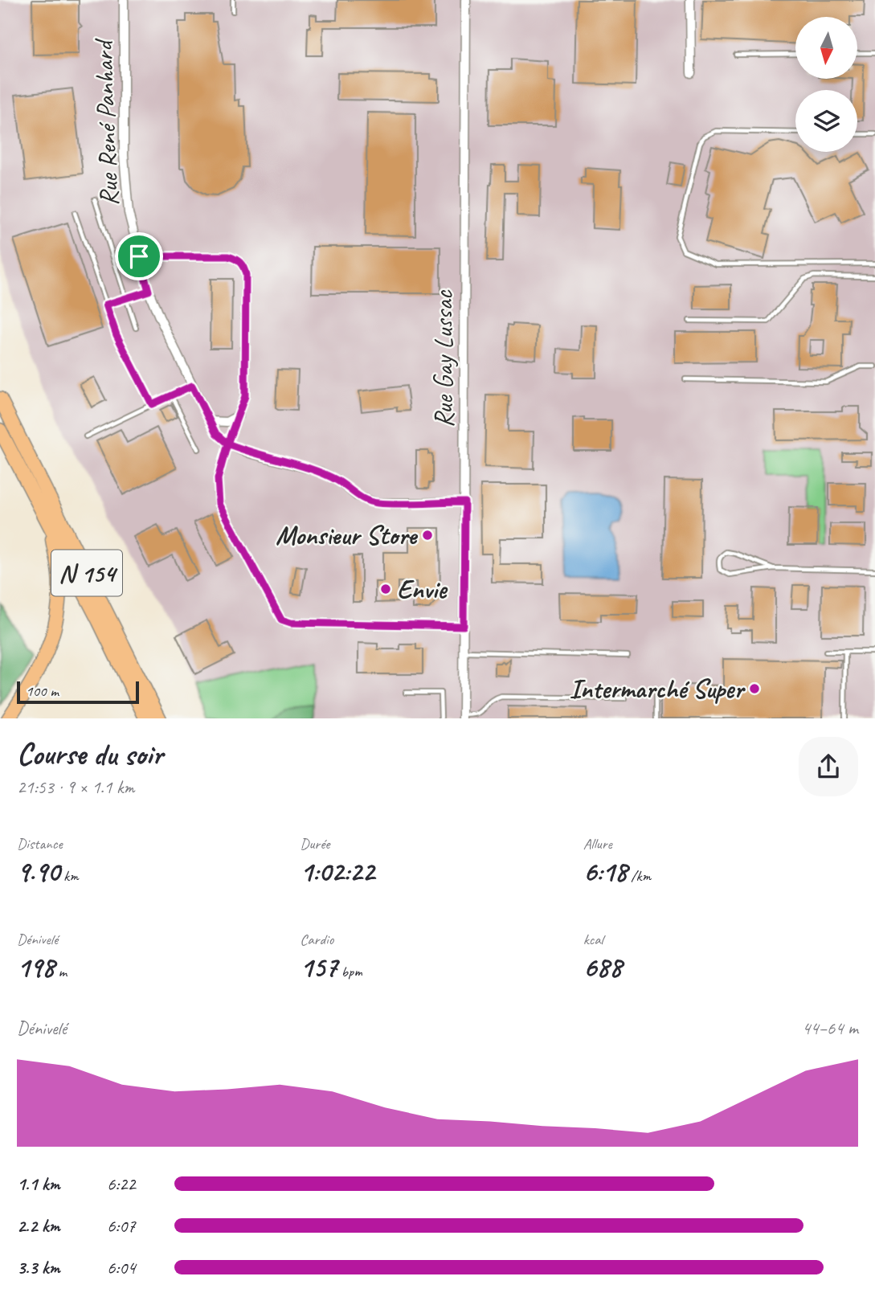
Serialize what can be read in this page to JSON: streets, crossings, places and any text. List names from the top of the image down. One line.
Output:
{"streets":{"highway":["N 154"],"street":["Rue René Panhard","Rue Gay Lussac"]},"crossings":[["Rue René Panhard","Rue Gay Lussac"]],"places":["Monsieur Store","Envie","Intermarché Super"],"scale_bar":"100 m","north":"bottom","page":{"scale":"100 m","heading":["Course du soir","21:53 · 9 × 1.1 km"],"stats":[["Distance","9.90 km"],["Durée","1:02:22"],["Allure","6:18 /km"],["Dénivelé","198 m"],["Cardio","157 bpm"],["kcal","688"]],"chart":["Dénivelé","44–64 m"],"list":[{"name":"1.1 km","note":"6:22"},{"name":"2.2 km","note":"6:07"},{"name":"3.3 km","note":"6:04"}]}}
